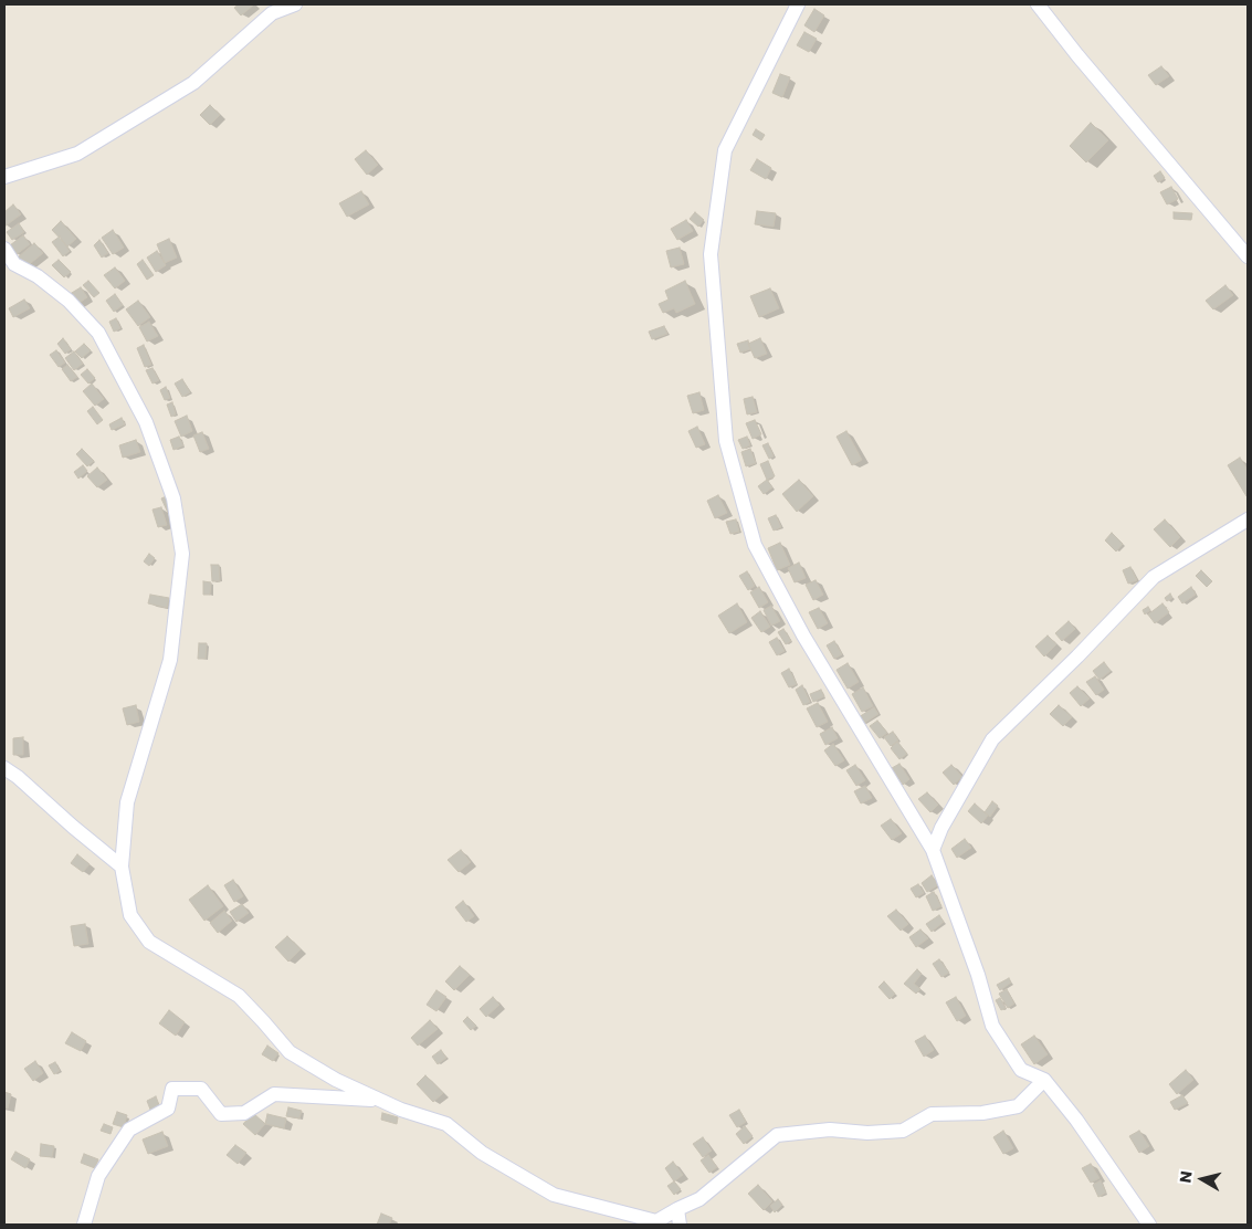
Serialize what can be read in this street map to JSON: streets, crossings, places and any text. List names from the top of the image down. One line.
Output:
{"north":"left"}
